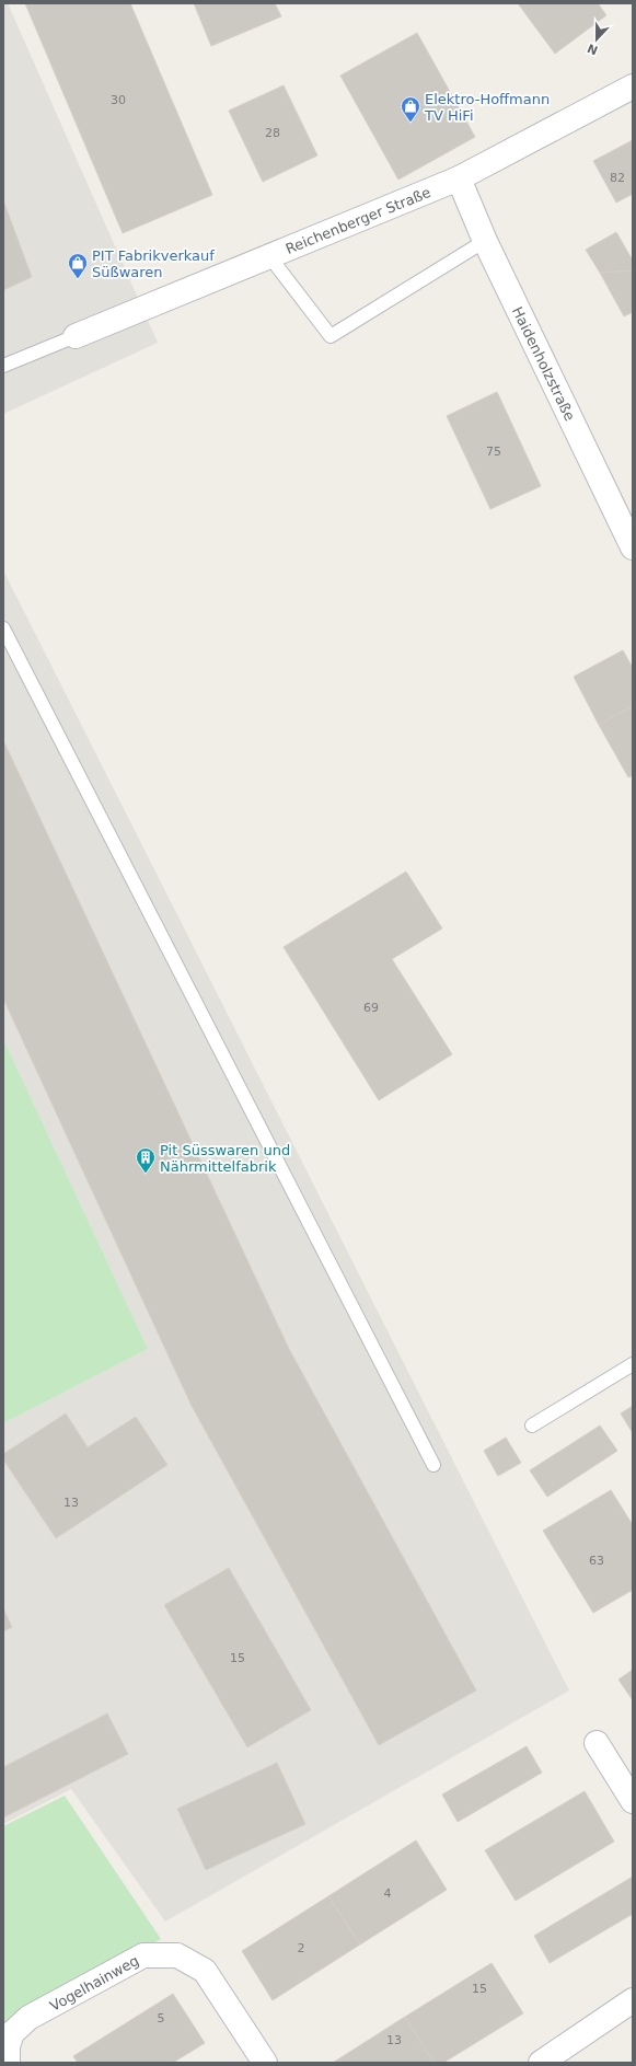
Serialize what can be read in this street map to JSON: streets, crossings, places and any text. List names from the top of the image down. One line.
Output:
{"streets":{"street":["Reichenberger Straße","Haidenholzstraße","Vogelhainweg"]},"crossings":[["Reichenberger Straße","Haidenholzstraße"]],"places":{"shop":["Elektro-Hoffmann TV HiFi","PIT Fabrikverkauf Süßwaren"],"building":["Pit Süsswaren und Nährmittelfabrik"]},"house_numbers":["30","28","82","75","69","13","63","15","4","2","15","5","13"],"north":"bottom"}
